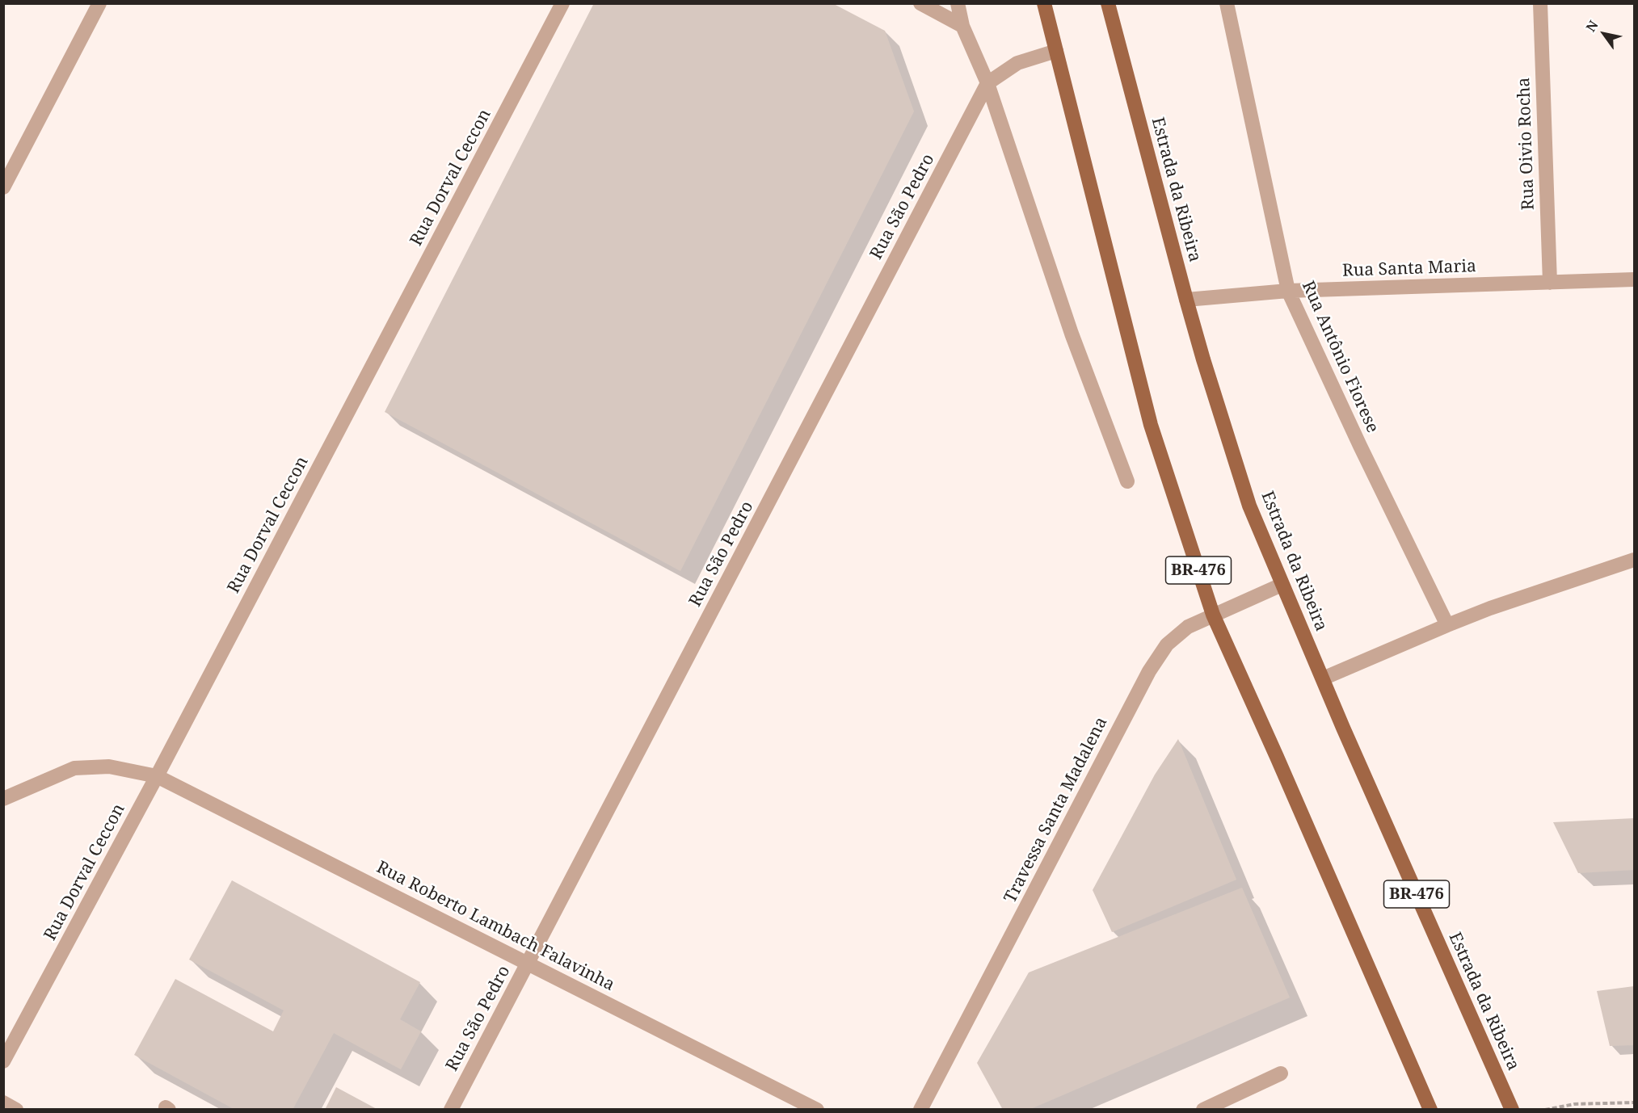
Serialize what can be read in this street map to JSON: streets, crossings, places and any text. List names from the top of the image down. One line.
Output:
{"streets":{"main road":["Estrada da Ribeira","BR-476"],"street":["Rua Oivio Rocha","Rua Dorval Ceccon","Rua São Pedro","Rua Santa Maria","Rua Antônio Fiorese","Travessa Santa Madalena","Rua Roberto Lambach Falavinha"]},"crossings":[["Rua Oivio Rocha","Rua Santa Maria"],["Rua Dorval Ceccon","Rua Roberto Lambach Falavinha"],["Estrada da Ribeira","Rua Santa Maria"],["Estrada da Ribeira","Travessa Santa Madalena"],["Rua São Pedro","BR-476"],["Rua São Pedro","Rua Roberto Lambach Falavinha"],["Rua Santa Maria","Rua Antônio Fiorese"],["BR-476","Travessa Santa Madalena"]],"north":"top left"}
